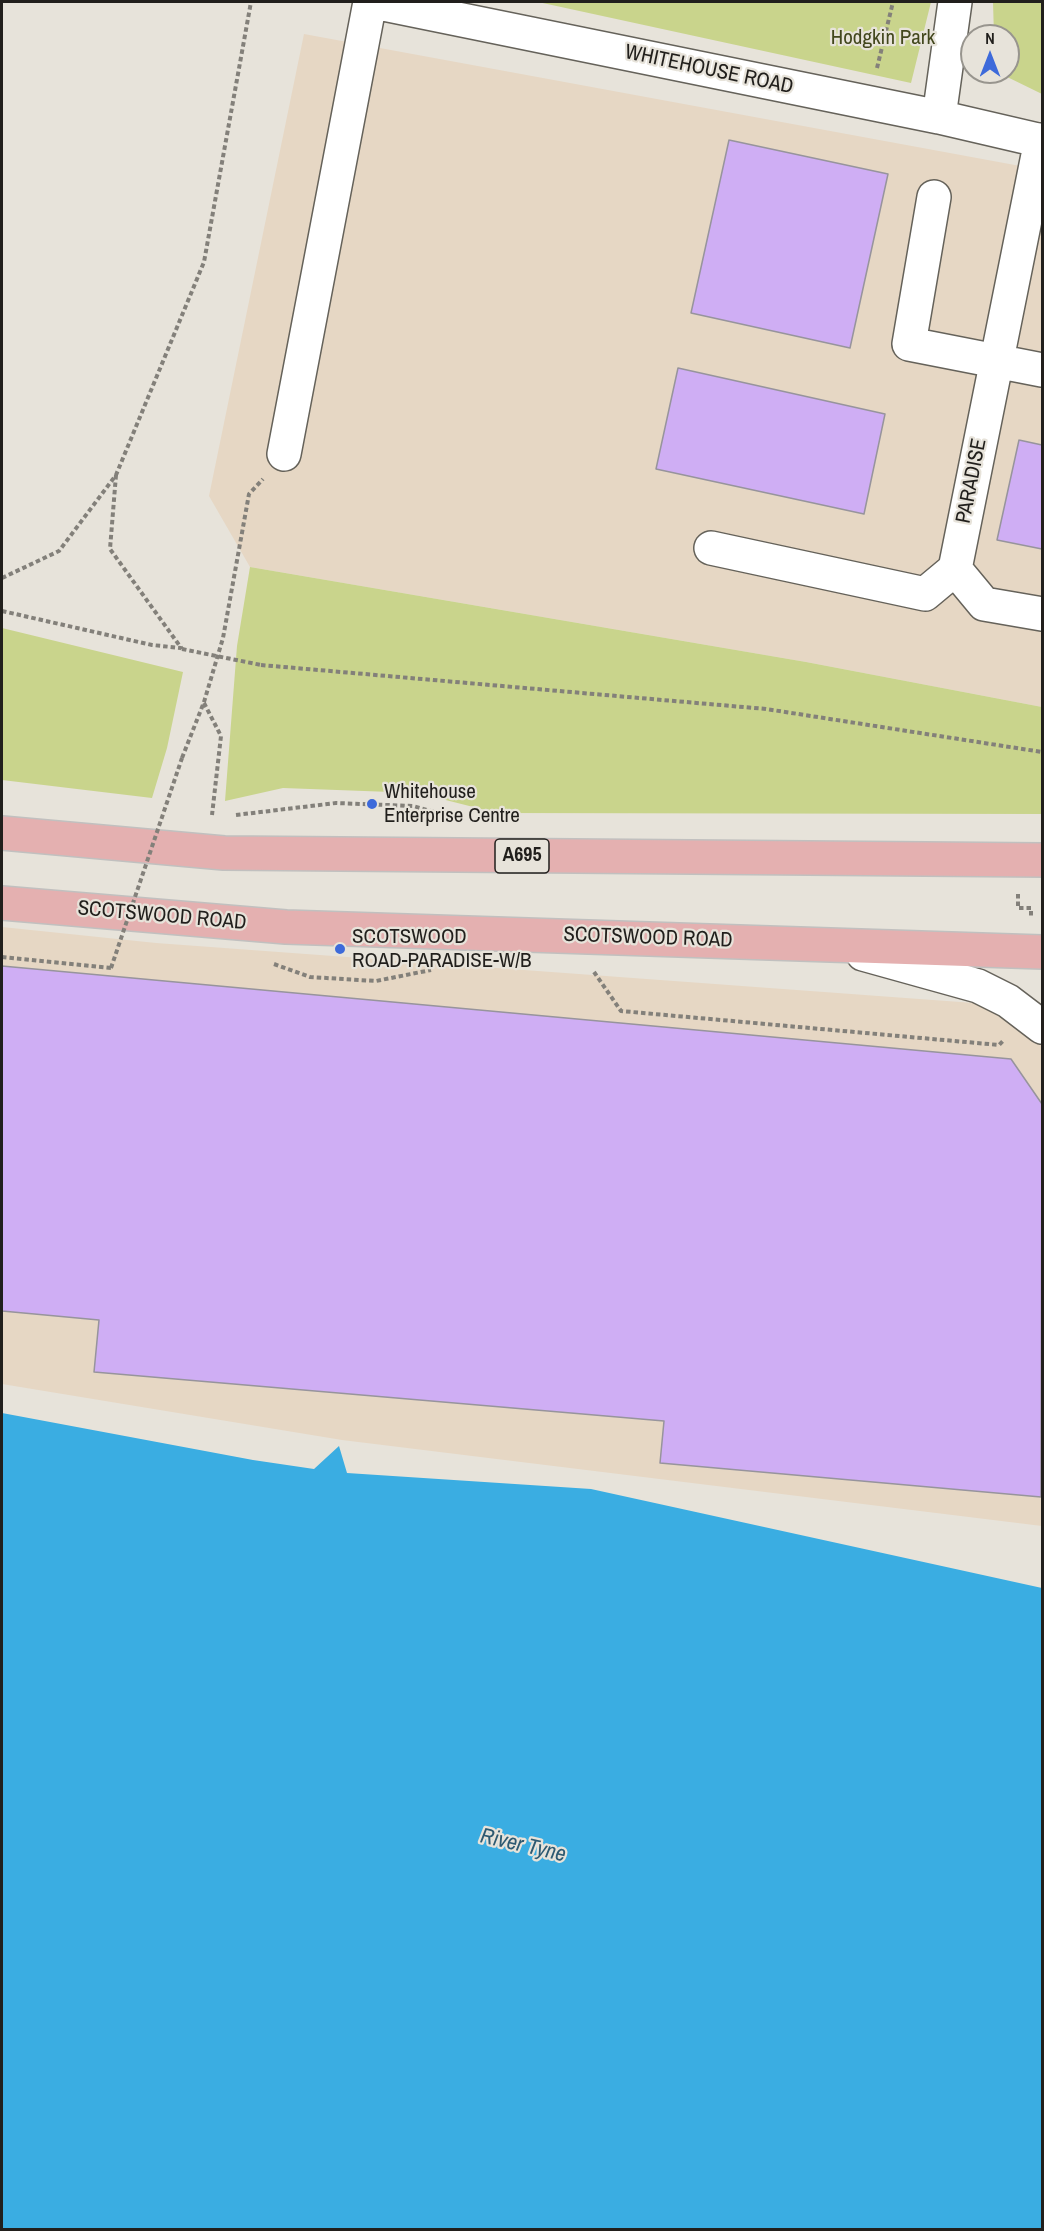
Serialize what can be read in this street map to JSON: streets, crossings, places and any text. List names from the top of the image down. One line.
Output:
{"streets":{"main road":["A695","SCOTSWOOD ROAD"],"street":["WHITEHOUSE ROAD","PARADISE"]},"crossings":[["WHITEHOUSE ROAD","PARADISE"]],"water":["River Tyne"],"parks":["Hodgkin Park"],"places":["Whitehouse Enterprise Centre","SCOTSWOOD ROAD-PARADISE-W/B"],"north":"top"}
